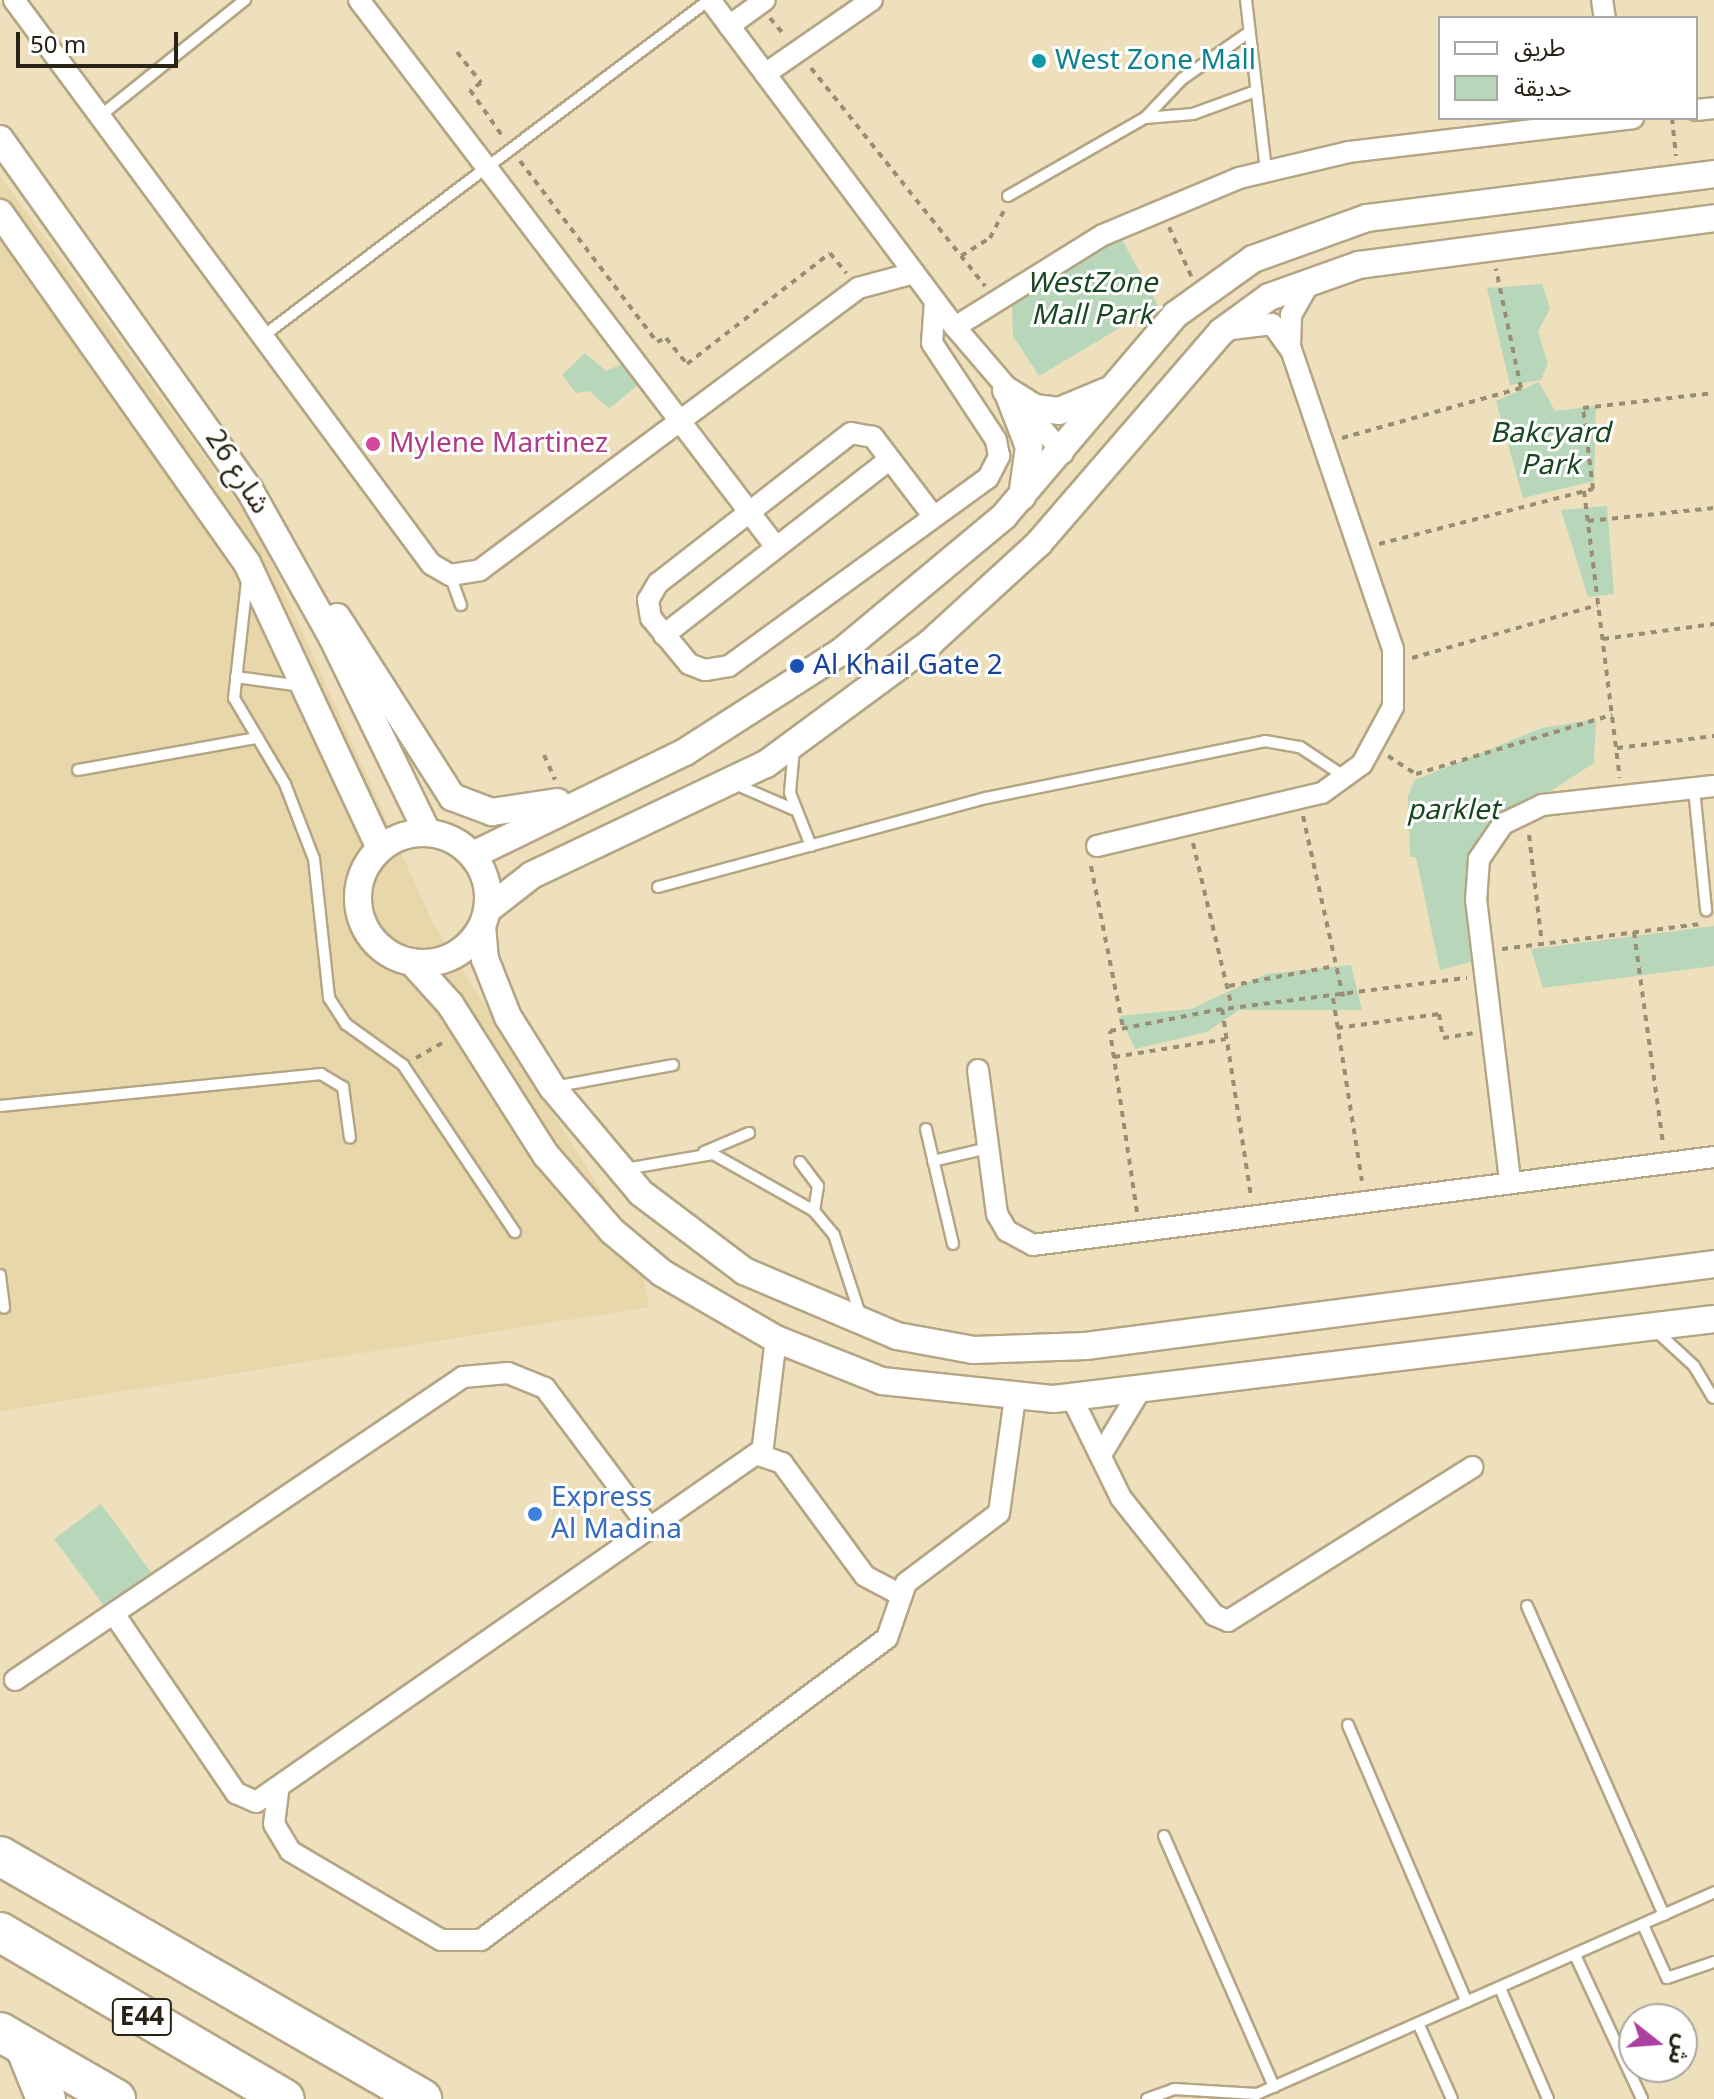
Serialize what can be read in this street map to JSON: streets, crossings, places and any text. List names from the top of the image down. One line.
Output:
{"streets":{"highway":["E44"],"street":["شارع 26"]},"parks":["WestZone Mall Park","Bakcyard Park","parklet"],"places":["West Zone Mall","Mylene Martinez","Al Khail Gate 2","Express Al Madina"],"legend":["طريق","حديقة"],"scale_bar":"50 m","north":"right"}
